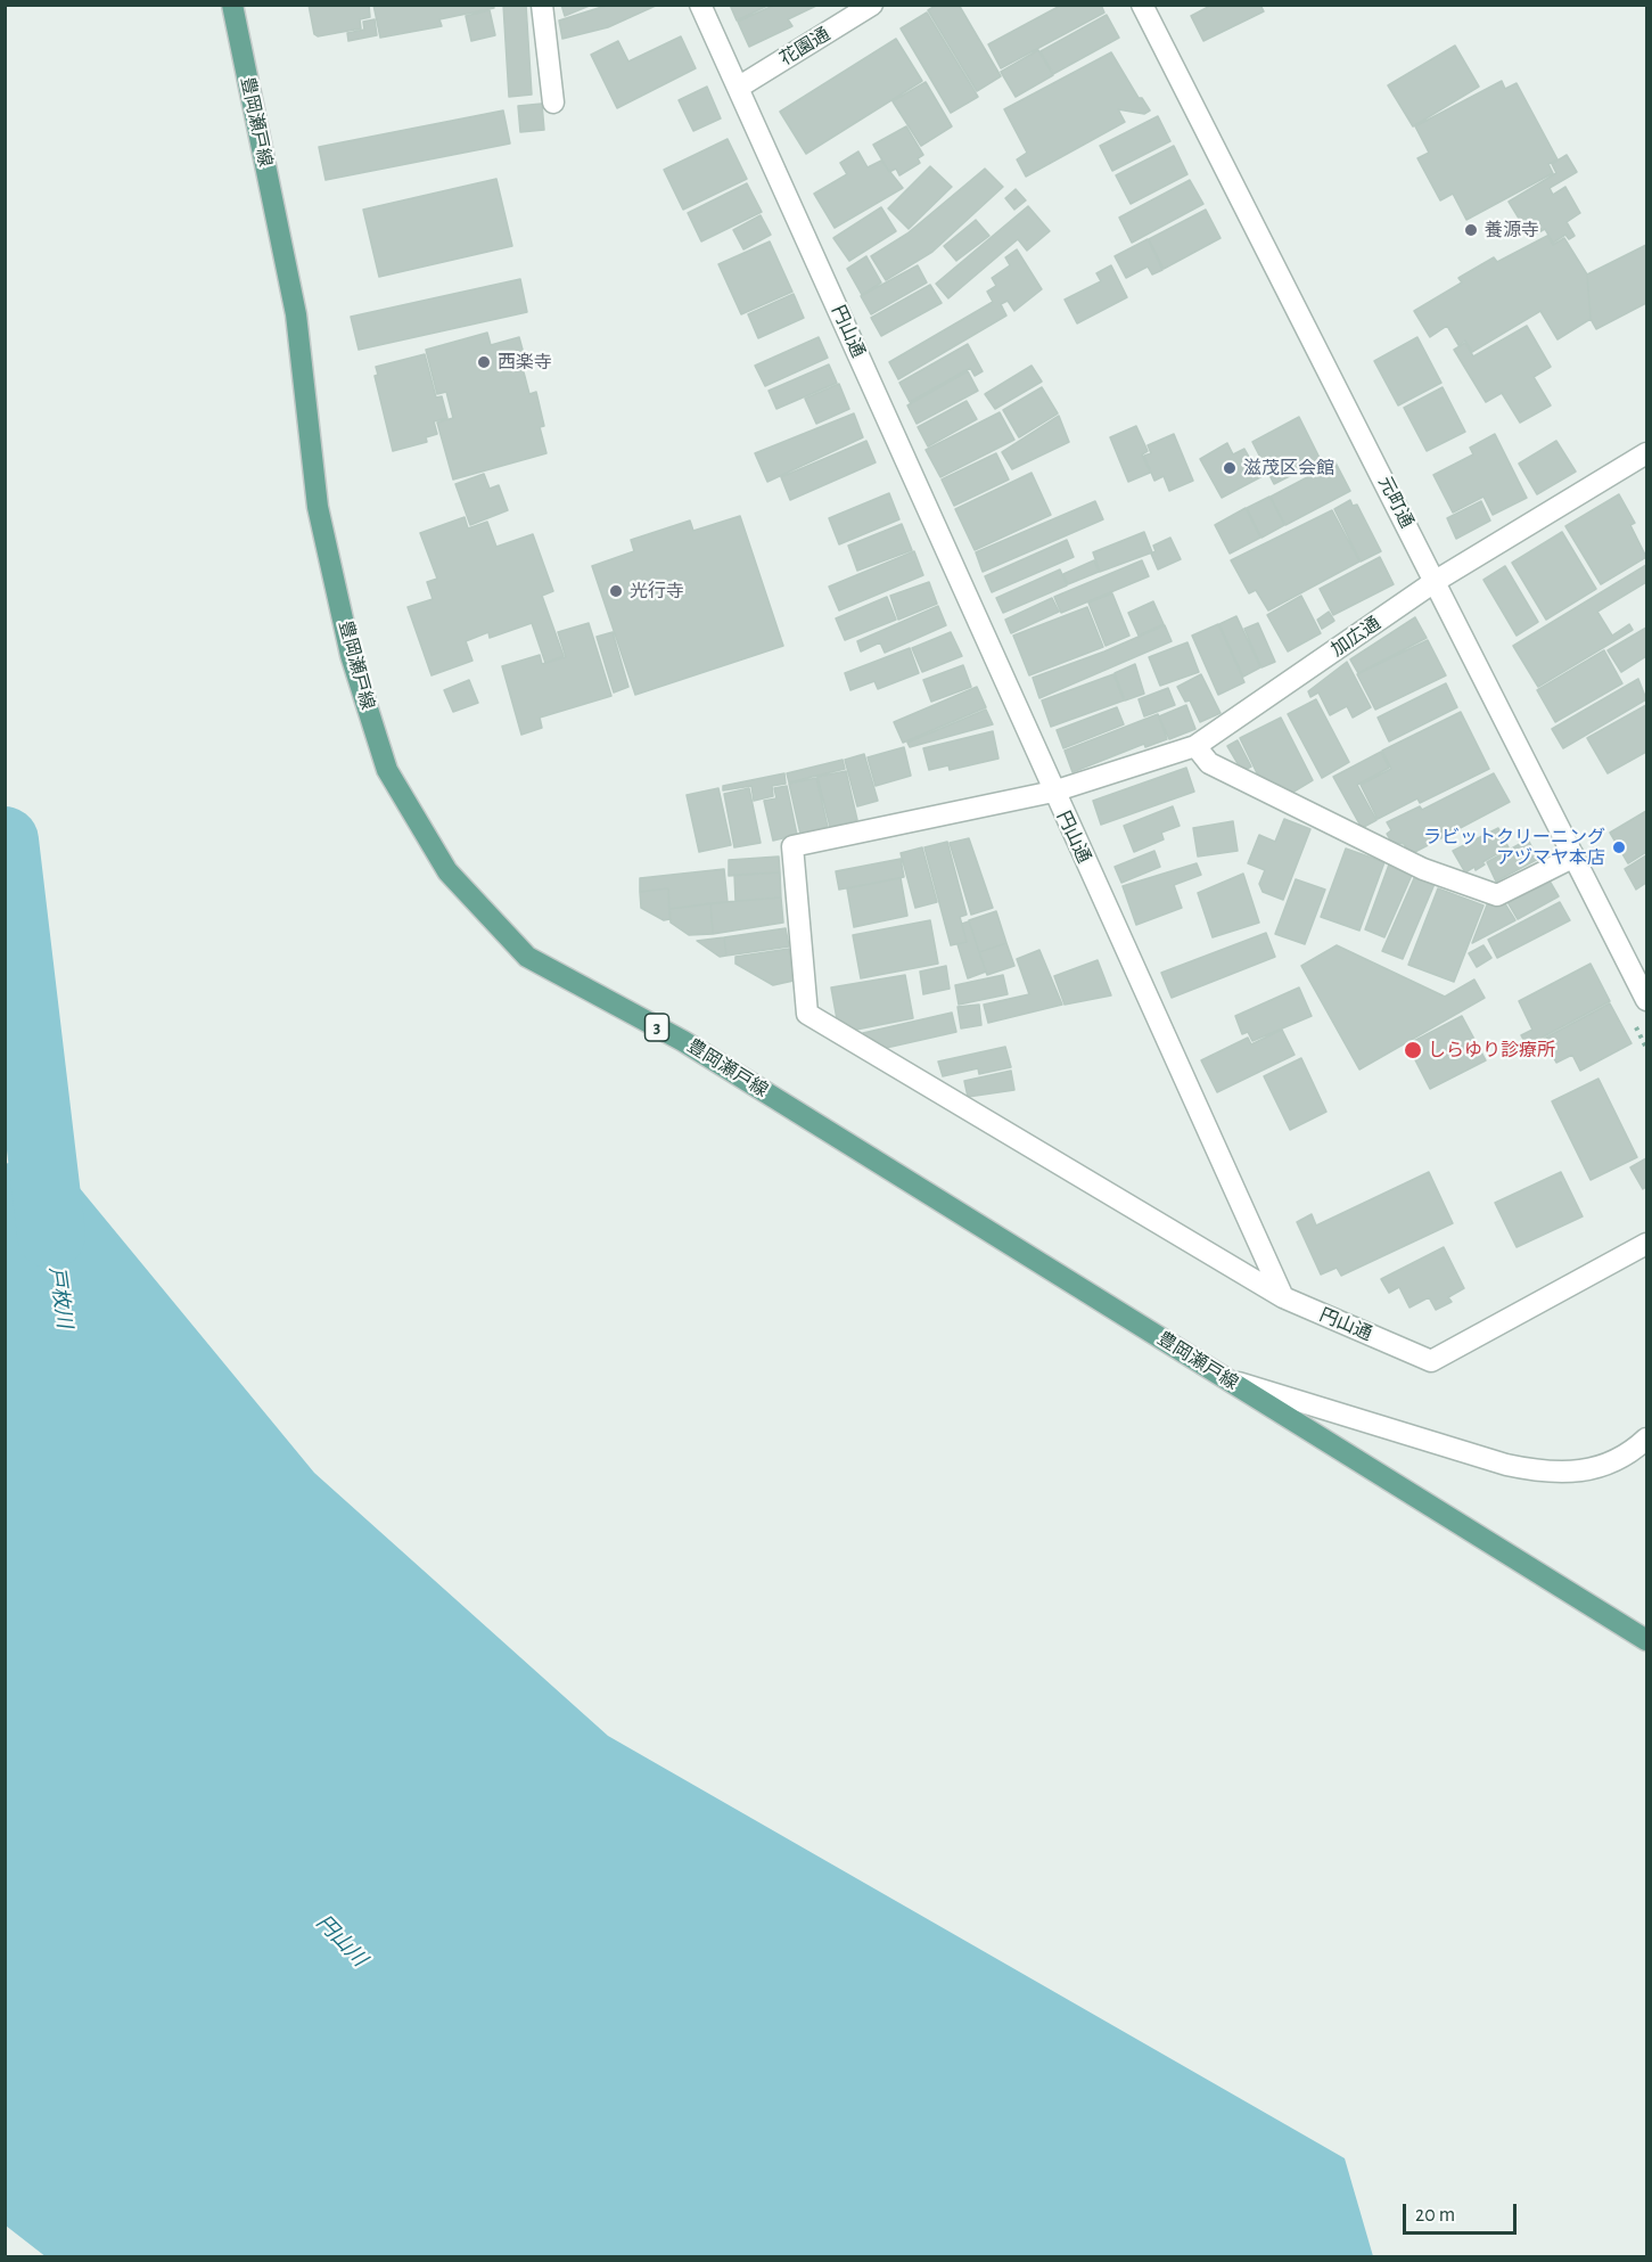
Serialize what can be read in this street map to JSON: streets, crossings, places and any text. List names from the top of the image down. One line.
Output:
{"streets":{"main road":["豊岡瀬戸線","3"],"street":["花園通","円山通","元町通","加広通"]},"crossings":[["花園通","円山通"],["円山通","加広通"],["元町通","加広通"]],"water":["戸枚川","円山川"],"places":["養源寺","西楽寺","滋茂区会館","光行寺","ラビットクリーニング アヅマヤ本店","しらゆり診療所"],"scale_bar":"20 m"}
